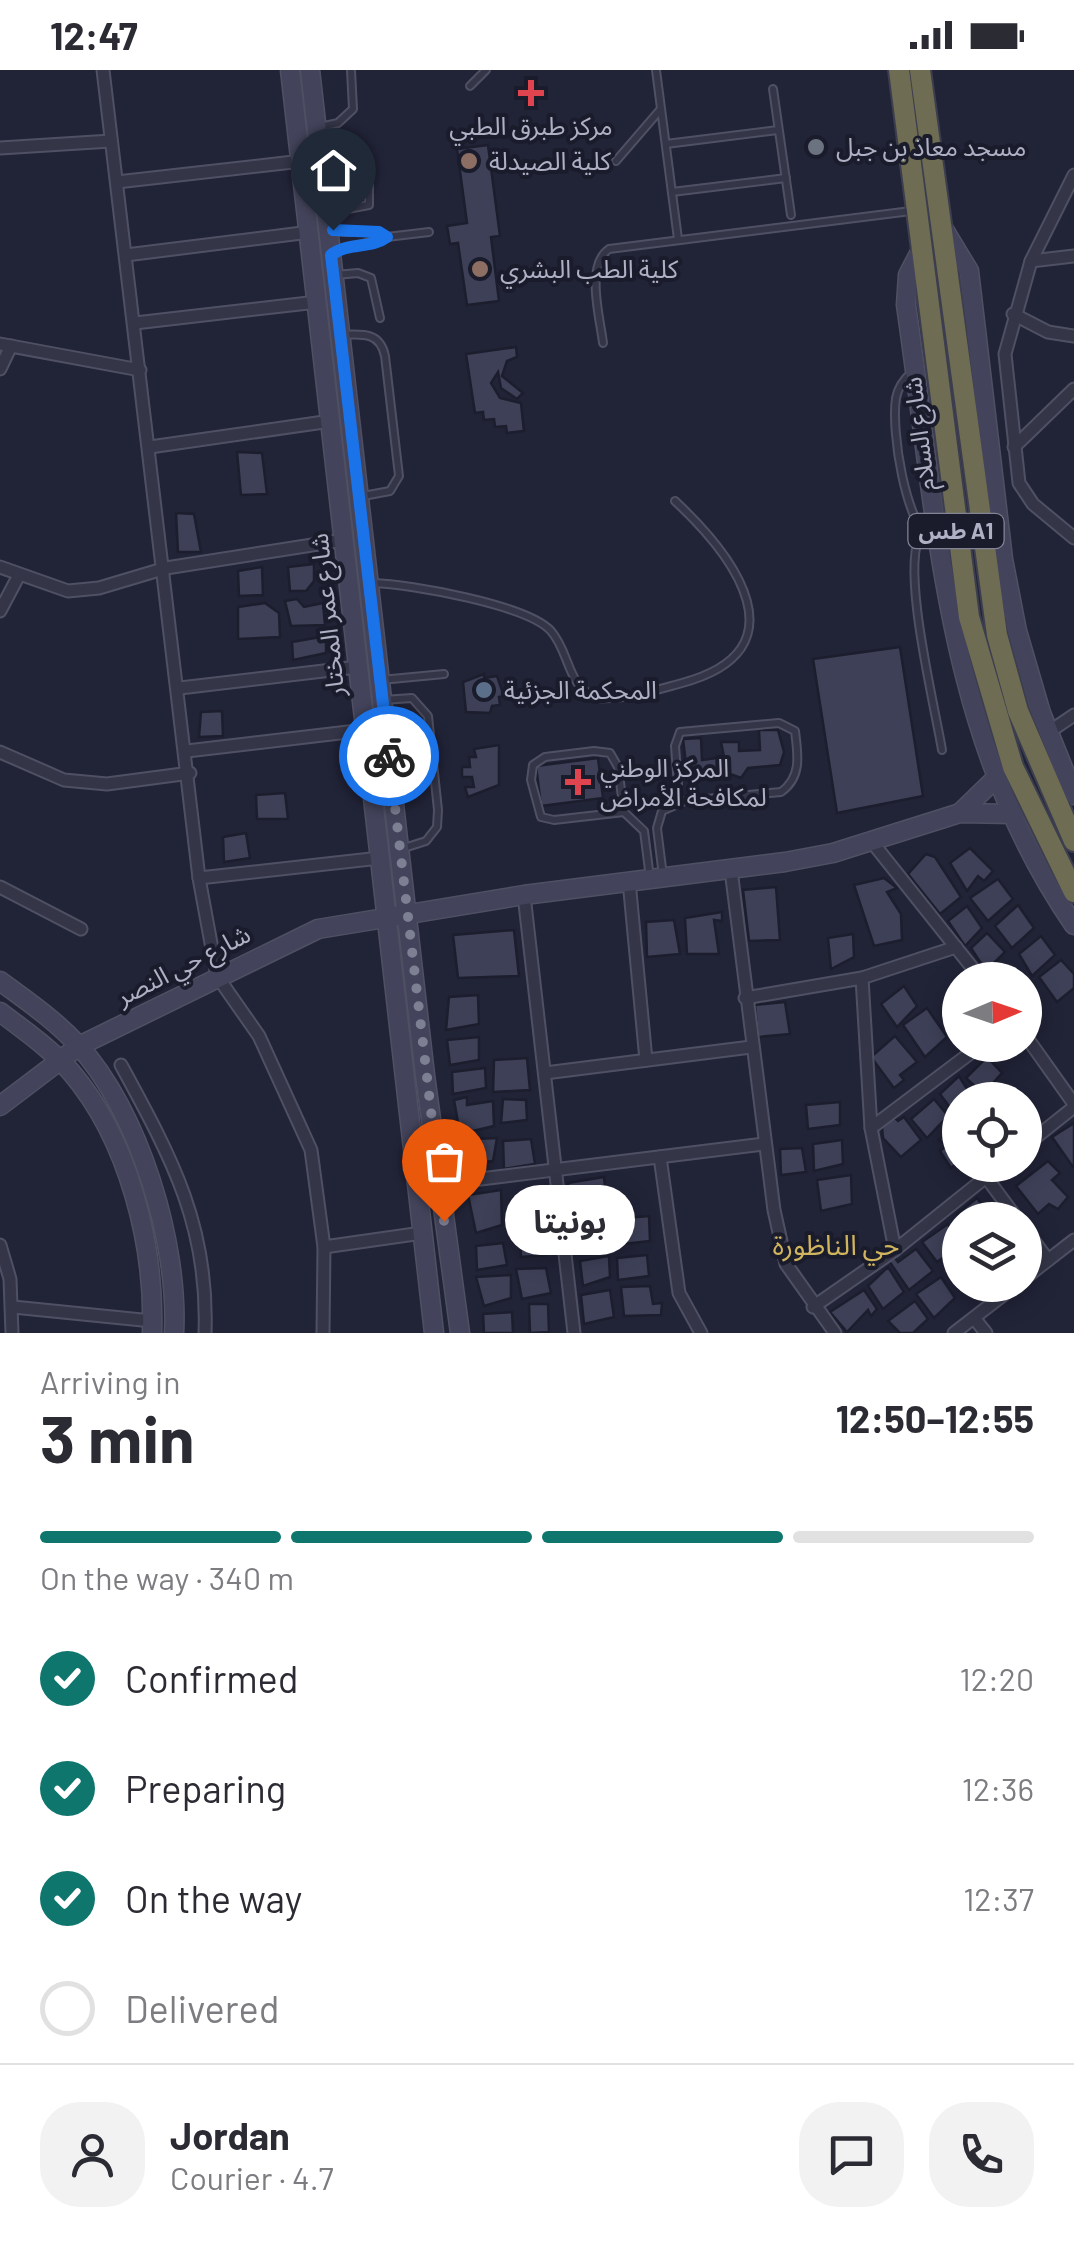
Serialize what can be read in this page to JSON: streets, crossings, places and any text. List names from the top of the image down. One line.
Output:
{"streets":{"highway":["شارع السلام","طس A1"],"street":["شارع عمر المختار","شارع حي النصر"]},"crossings":[["شارع عمر المختار","شارع حي النصر"]],"districts":["حي الناظورة"],"places":{"health":["مركز طبرق الطبي","المركز الوطني لمكافحة الأمراض"],"other":["مسجد معاذ بن جبل","كلية الصيدلة","كلية الطب البشري","المحكمة الجزئية","بونيتا"]},"north":"right","page":{"status":"12:47","bubble":"بونيتا","heading":["3 min","Arriving in","12:50–12:55"],"panel":["Jordan","Courier · 4.7"],"bar":"On the way · 340 m","list":[["Confirmed","12:20"],["Preparing","12:36"],["On the way","12:37"],"Delivered"]}}
